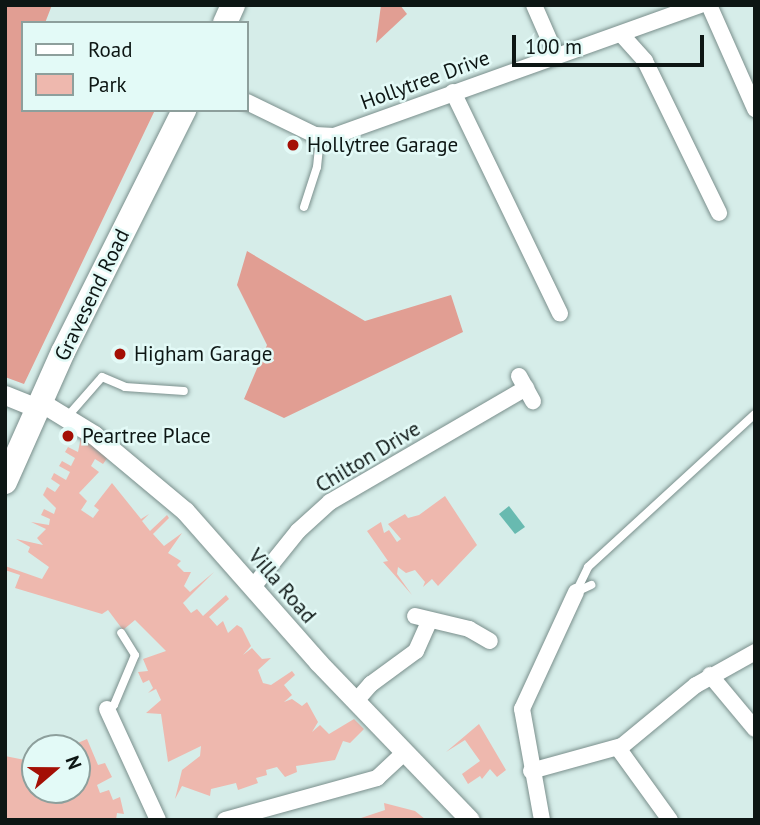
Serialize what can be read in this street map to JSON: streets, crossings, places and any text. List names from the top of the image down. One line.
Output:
{"streets":{"main road":["Gravesend Road"],"street":["Hollytree Drive","Chilton Drive","Villa Road"]},"crossings":[["Gravesend Road","Villa Road"],["Chilton Drive","Villa Road"]],"places":["Hollytree Garage","Higham Garage","Peartree Place"],"legend":["Road","Park"],"scale_bar":"100 m","north":"right"}
